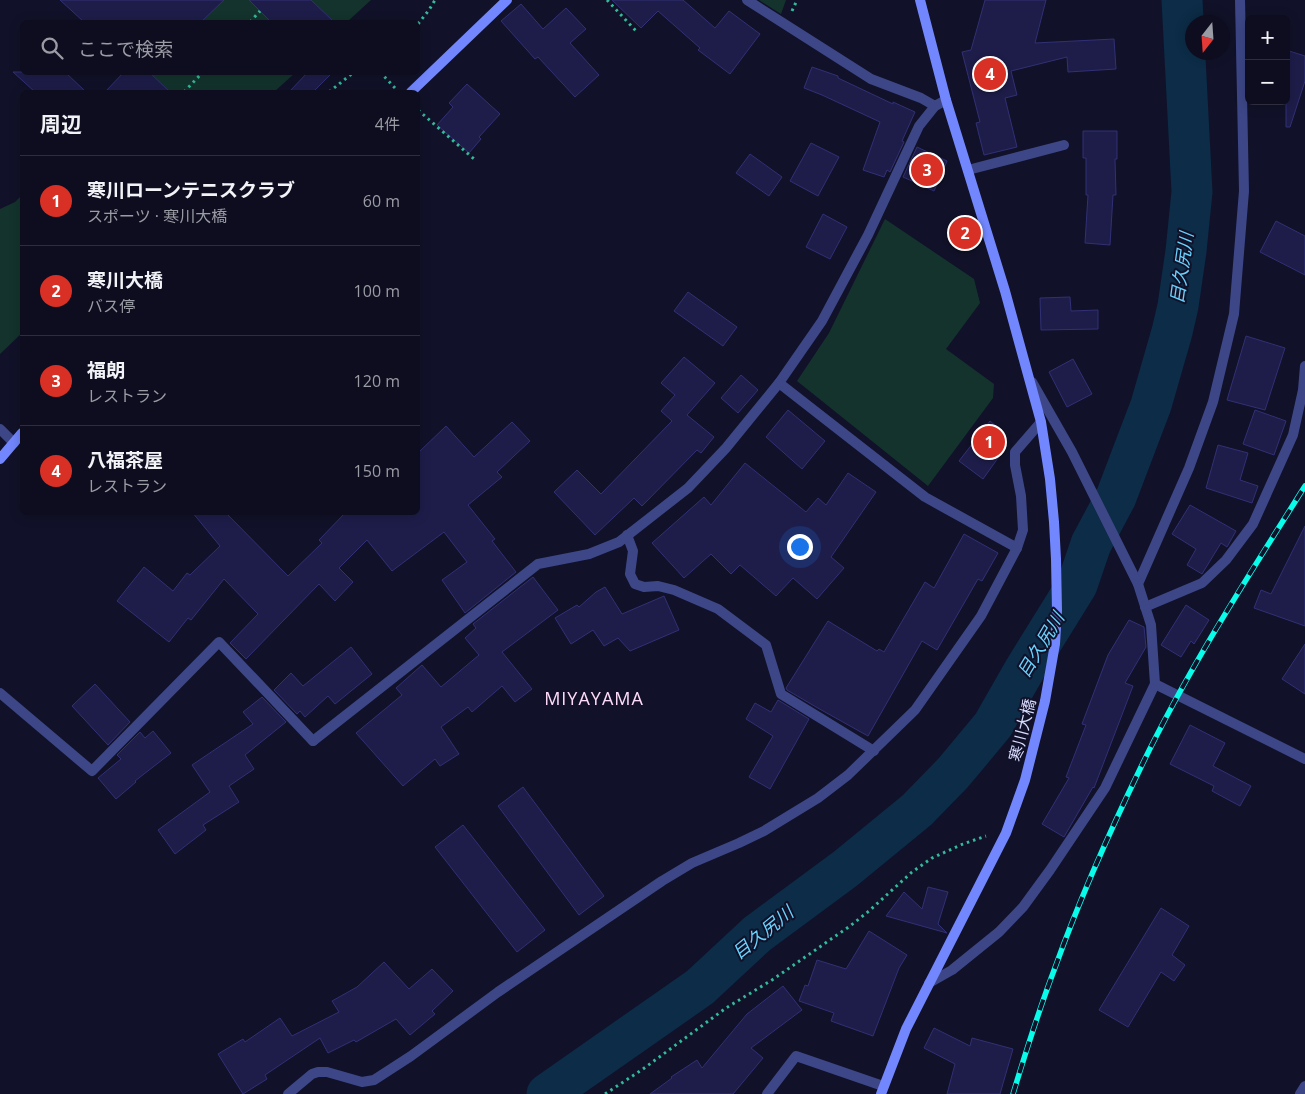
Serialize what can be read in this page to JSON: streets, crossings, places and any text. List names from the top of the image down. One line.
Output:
{"streets":{"street":["寒川大橋"]},"districts":["MIYAYAMA"],"water":["目久尻川"],"north":"bottom","page":{"map_buttons":["+","−"],"search":"ここで検索","pins":["4","3","2","1"],"heading":["周辺","4件"],"list":[{"mark":"1","name":"寒川ローンテニスクラブ","note":"スポーツ · 寒川大橋","value":"60 m"},{"mark":"2","name":"寒川大橋","note":"バス停","value":"100 m"},{"mark":"3","name":"福朗","note":"レストラン","value":"120 m"},{"mark":"4","name":"八福茶屋","note":"レストラン","value":"150 m"}]}}
